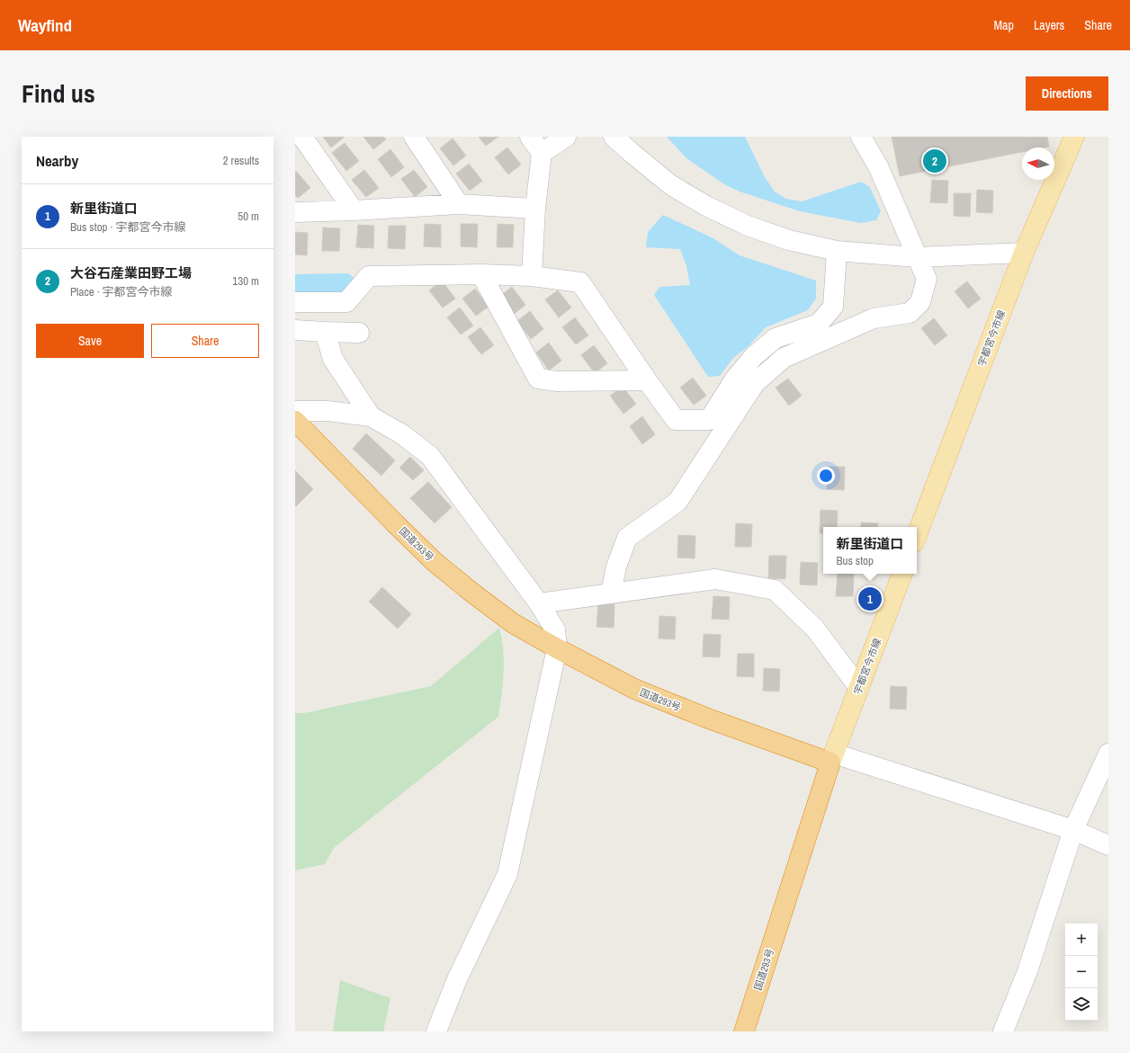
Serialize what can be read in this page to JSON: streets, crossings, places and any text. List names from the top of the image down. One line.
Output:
{"streets":{"highway":["国道293号"],"main road":["宇都宮今市線"]},"crossings":[["宇都宮今市線","国道293号"]],"north":"left","page":{"header":"Wayfind","nav":["Map","Layers","Share"],"title":"Find us","buttons":["Directions",["Save","Share"]],"heading":["Nearby","2 results"],"pins":["2","1"],"list":[{"mark":"1","name":"新里街道口","note":"Bus stop · 宇都宮今市線","value":"50 m"},{"mark":"2","name":"大谷石産業田野工場","note":"Place · 宇都宮今市線","value":"130 m"}],"popup":["新里街道口","Bus stop"],"map_buttons":["+","−"]}}
